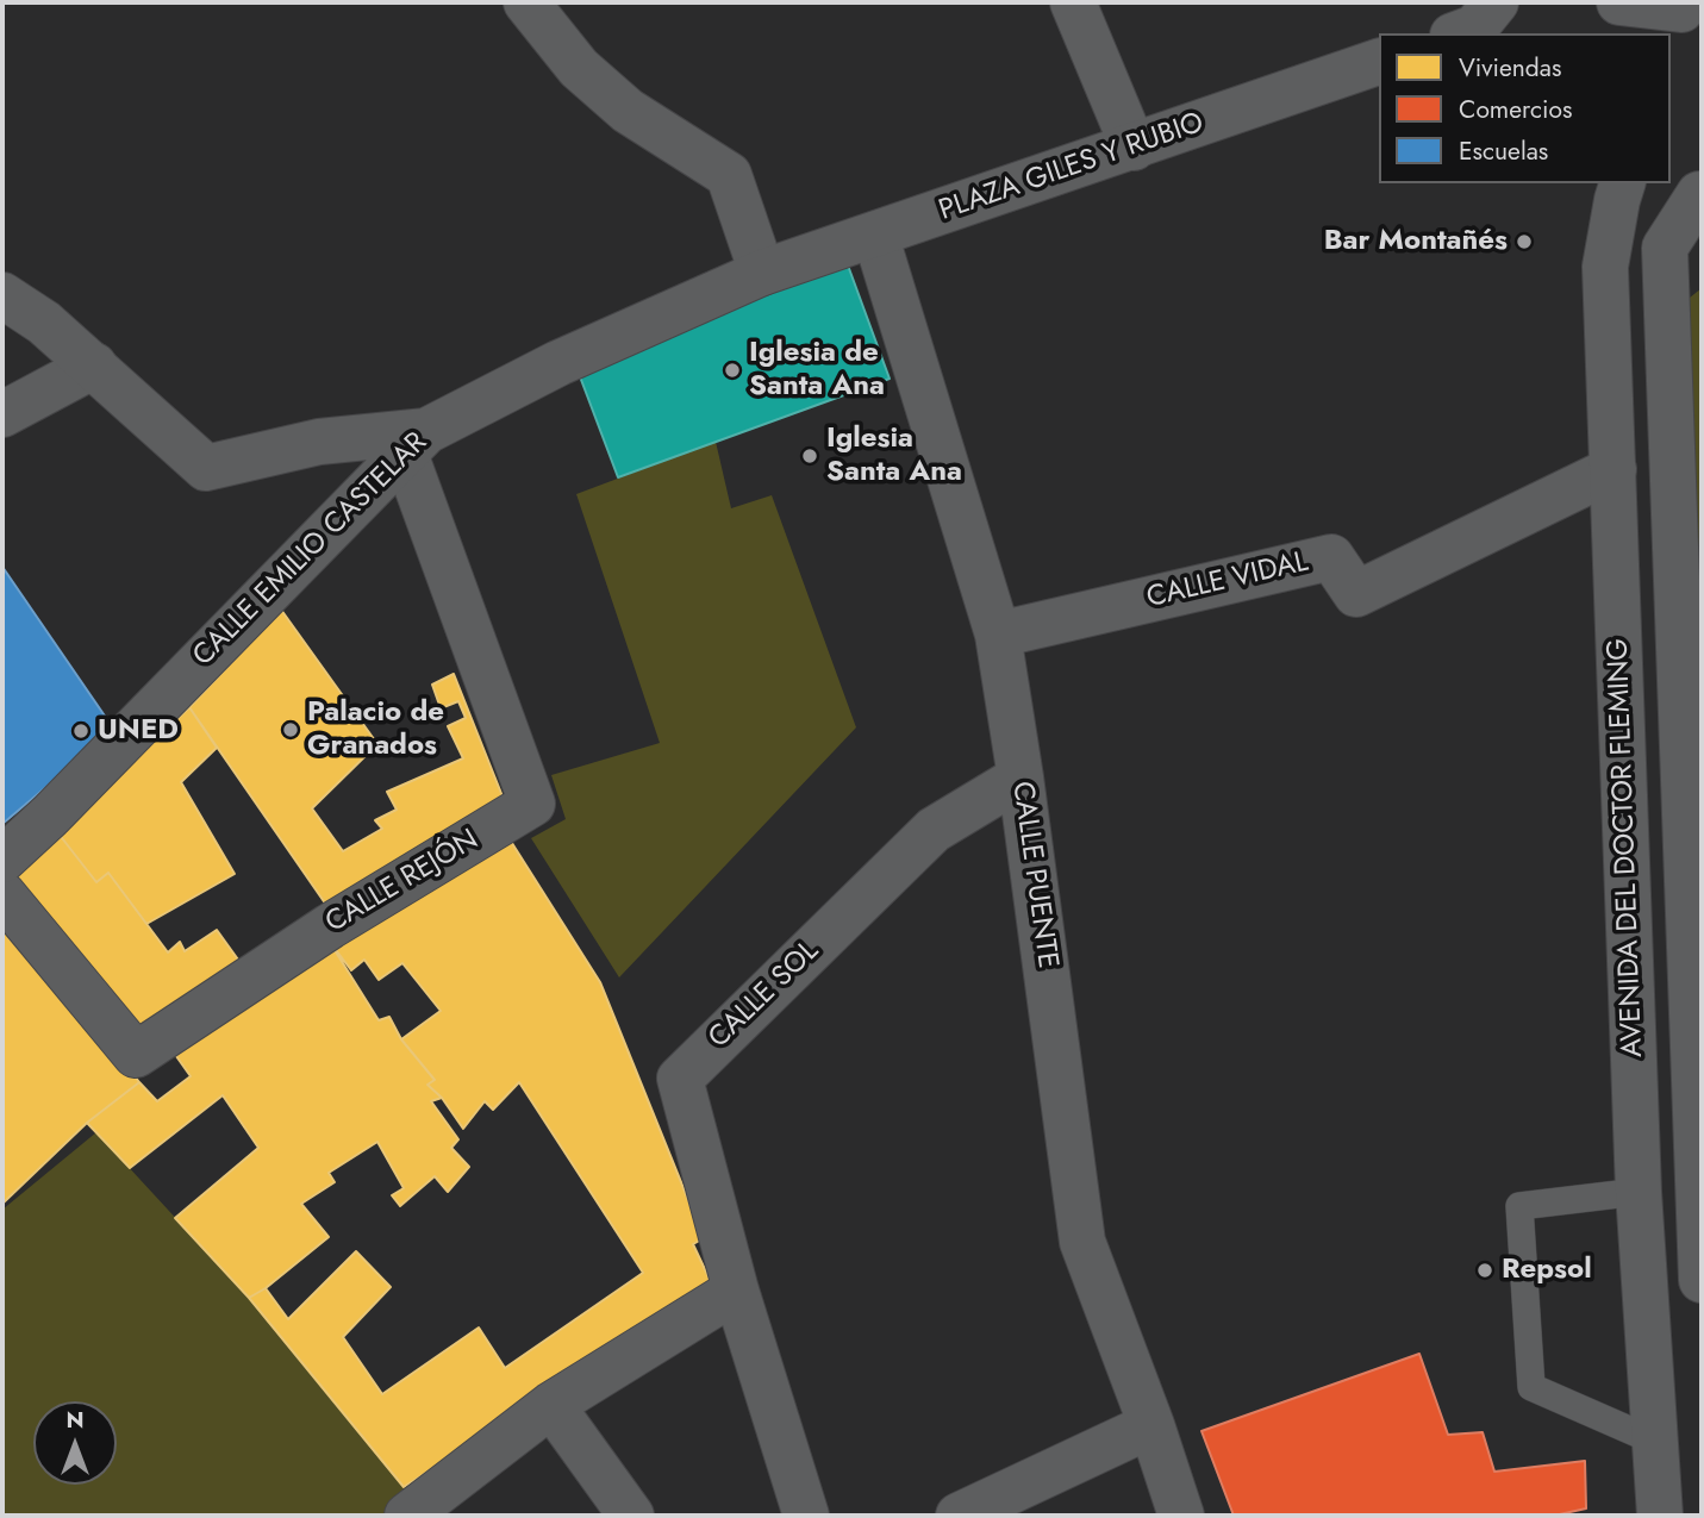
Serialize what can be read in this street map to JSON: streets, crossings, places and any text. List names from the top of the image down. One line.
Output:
{"streets":{"street":["PLAZA GILES Y RUBIO","CALLE EMILIO CASTELAR","CALLE VIDAL","AVENIDA DEL DOCTOR FLEMING","CALLE PUENTE","CALLE REJÓN","CALLE SOL"]},"crossings":[["PLAZA GILES Y RUBIO","CALLE EMILIO CASTELAR"],["PLAZA GILES Y RUBIO","CALLE PUENTE"],["CALLE EMILIO CASTELAR","CALLE REJÓN"],["CALLE VIDAL","AVENIDA DEL DOCTOR FLEMING"],["CALLE VIDAL","CALLE PUENTE"],["CALLE PUENTE","CALLE SOL"]],"places":["Bar Montañés","Iglesia de Santa Ana","Iglesia Santa Ana","Palacio de Granados","UNED","Repsol"],"legend":["Viviendas","Comercios","Escuelas"],"north":"top"}
